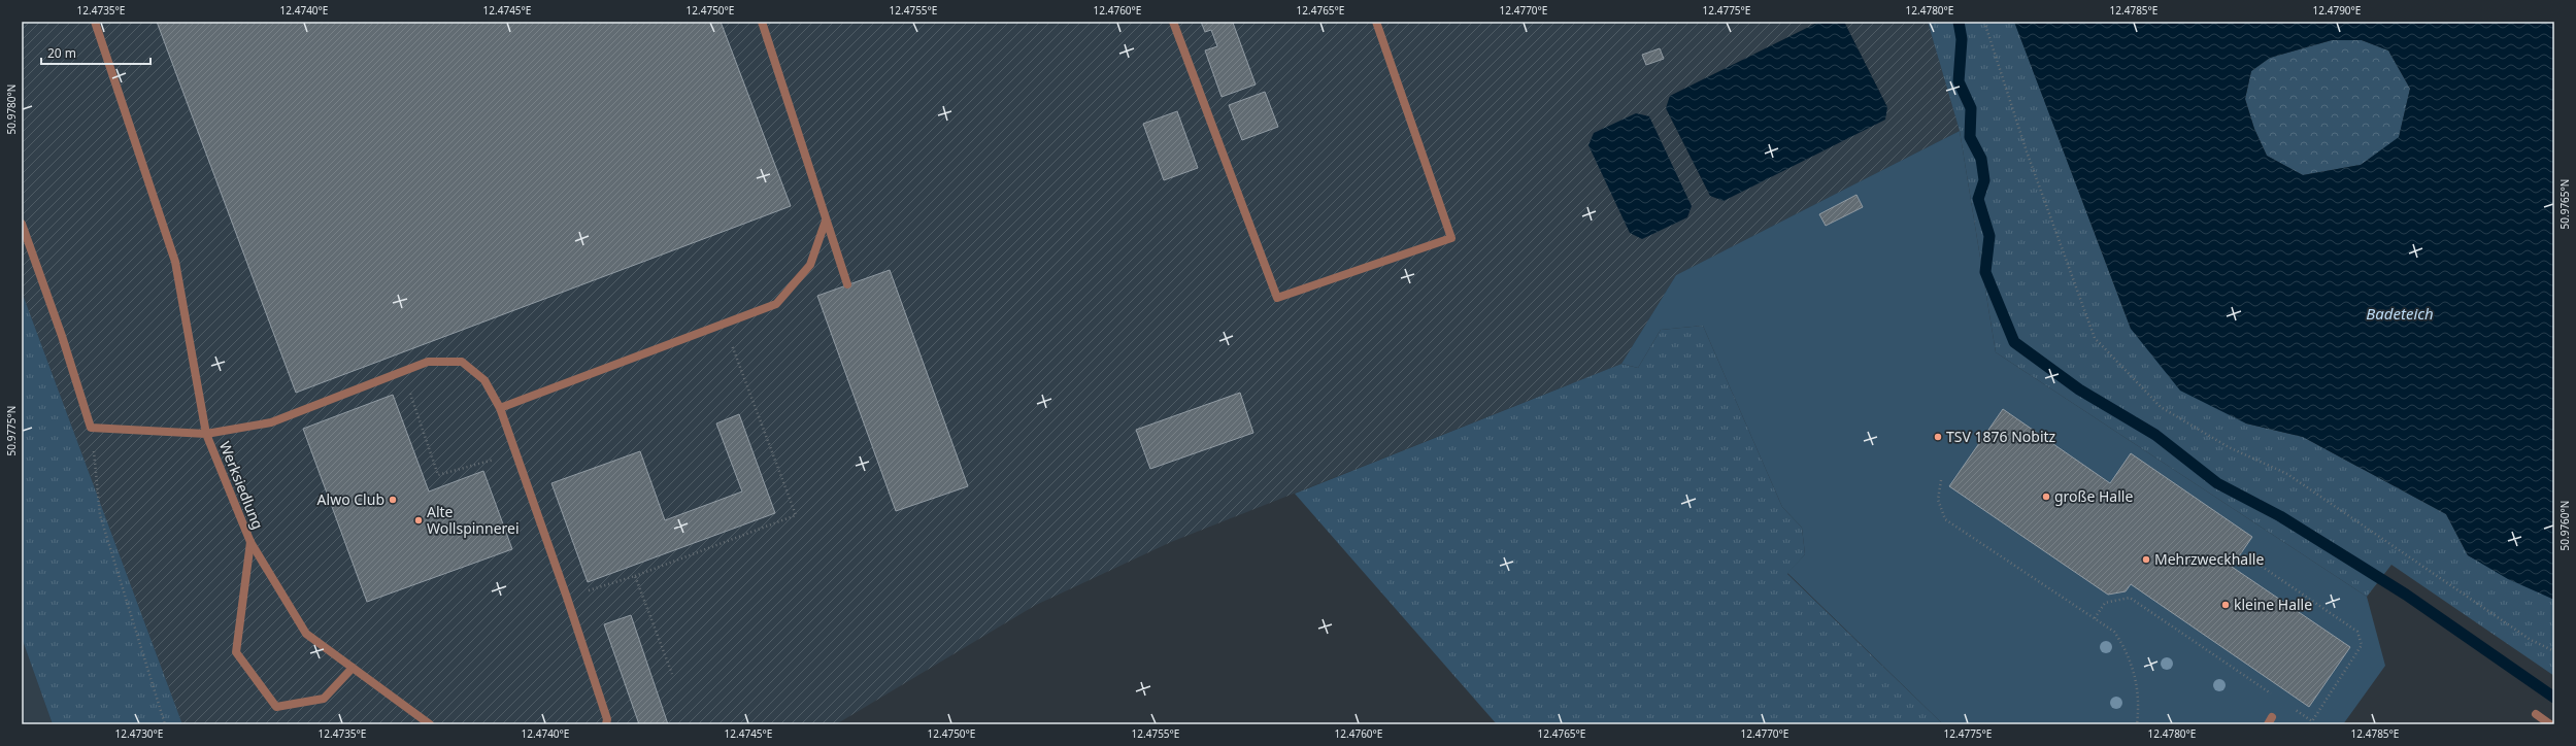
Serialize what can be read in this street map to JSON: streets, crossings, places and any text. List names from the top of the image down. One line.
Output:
{"streets":{"street":["Werksiedlung"]},"water":["Badeteich"],"places":["TSV 1876 Nobitz","große Halle","Alwo Club","Alte Wollspinnerei","Mehrzweckhalle","kleine Halle"],"scale_bar":"20 m","coordinates":["12.4735°E","12.4740°E","12.4745°E","12.4750°E","12.4755°E","12.4760°E","12.4765°E","12.4770°E","12.4775°E","12.4780°E","12.4785°E","12.4790°E","50.9780°N","50.9765°N","50.9775°N","50.9760°N","12.4730°E"]}
